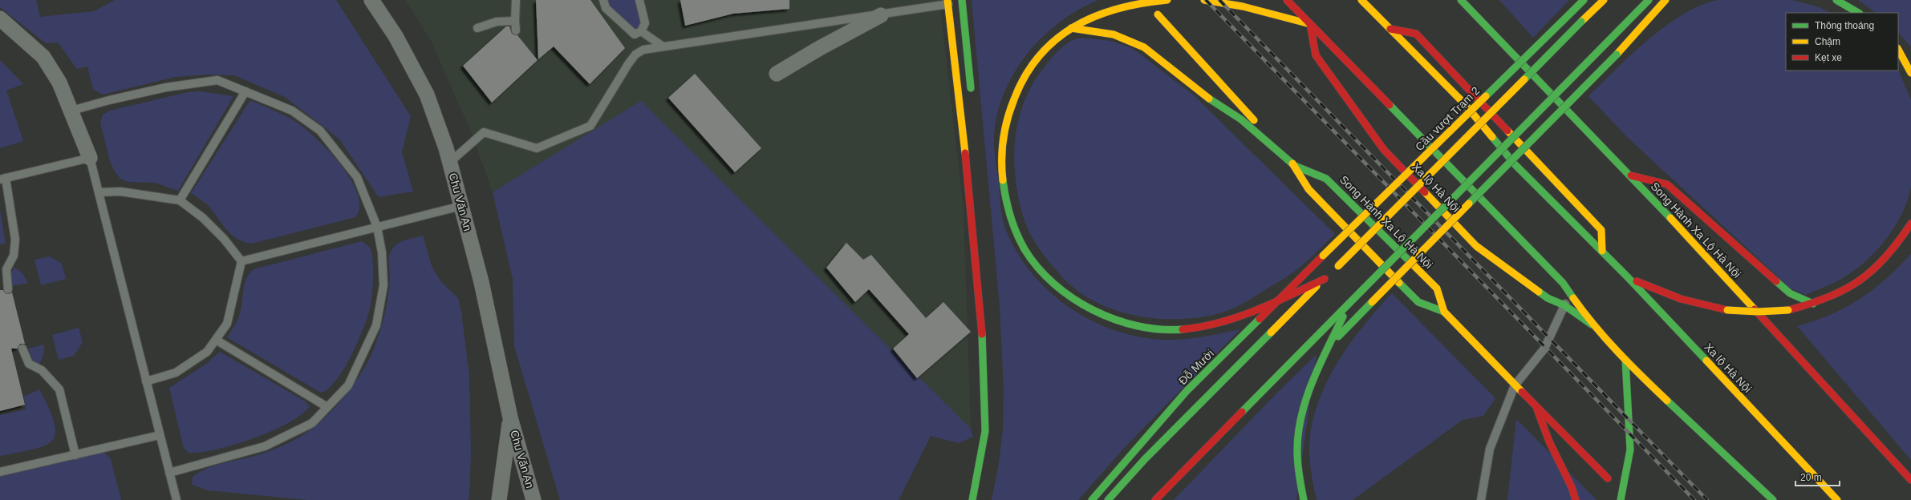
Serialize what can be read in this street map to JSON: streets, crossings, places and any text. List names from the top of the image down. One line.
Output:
{"streets":{"main road":["Cầu vượt Trạm 2","Xa lộ Hà Nội","Song Hành Xa Lộ Hà Nội","Đỗ Mười"],"street":["Chu Văn An"]},"crossings":[["Cầu vượt Trạm 2","Đỗ Mười"]],"legend":["Thông thoáng","Chậm","Kẹt xe"],"scale_bar":"20 m"}
